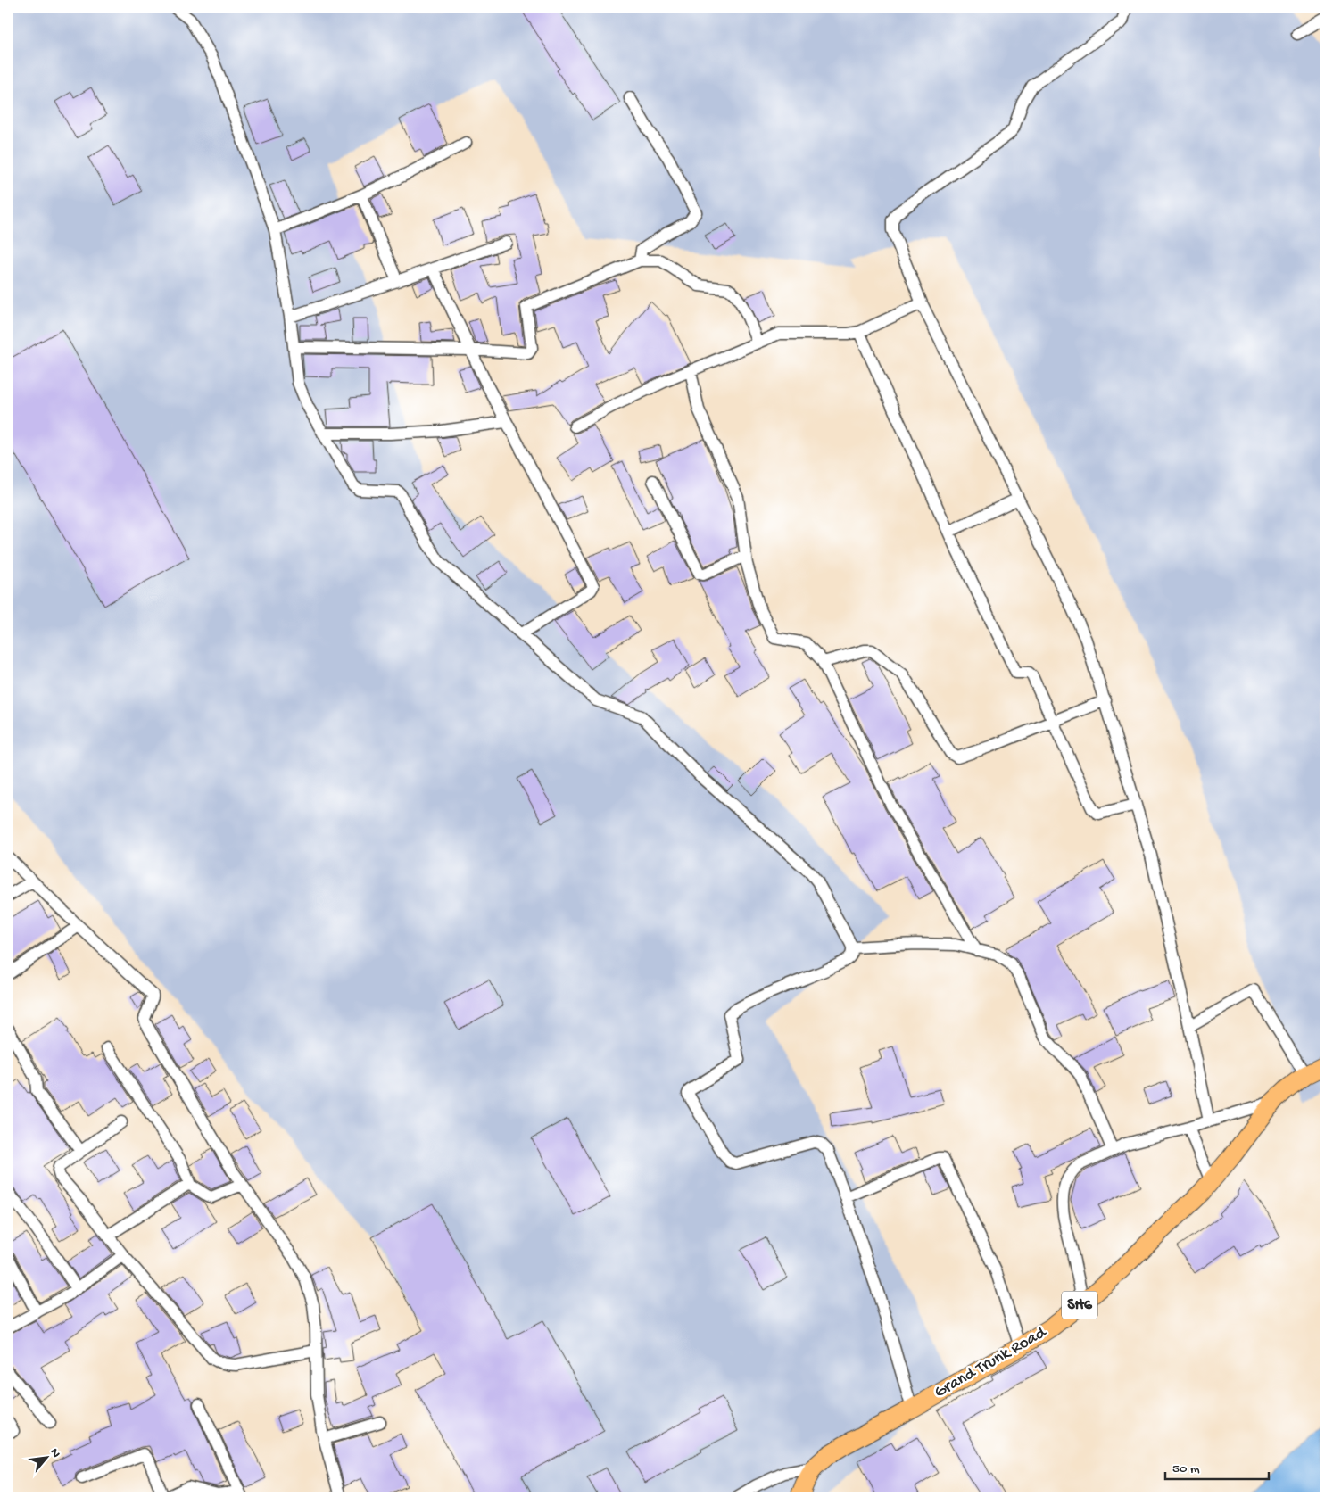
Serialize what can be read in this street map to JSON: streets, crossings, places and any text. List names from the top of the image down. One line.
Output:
{"streets":{"main road":["SH6","Grand Trunk Road"]},"scale_bar":"50 m","north":"top right"}
